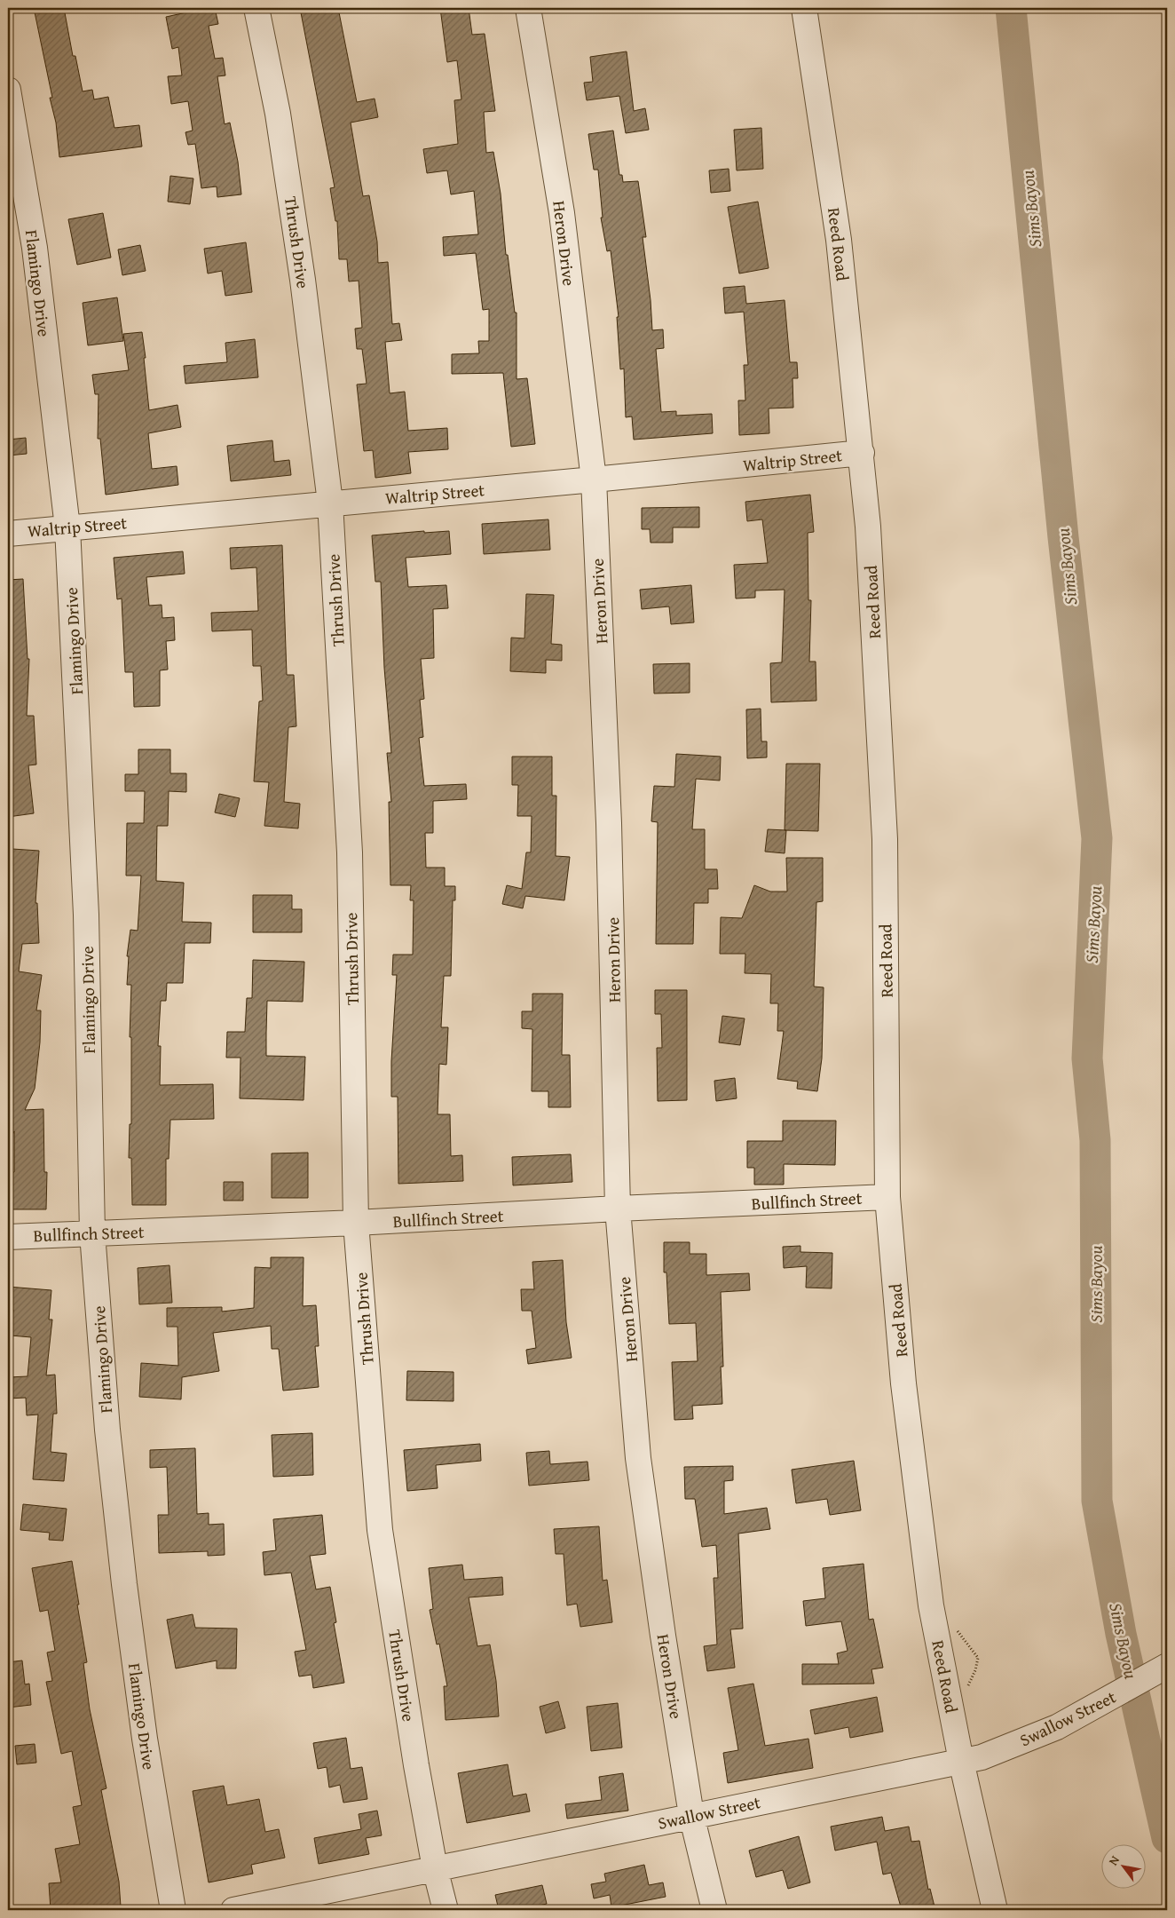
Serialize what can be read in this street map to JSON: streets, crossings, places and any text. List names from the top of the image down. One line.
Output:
{"streets":{"street":["Thrush Drive","Heron Drive","Reed Road","Flamingo Drive","Waltrip Street","Bullfinch Street","Swallow Street"]},"crossings":[["Thrush Drive","Waltrip Street"],["Thrush Drive","Bullfinch Street"],["Thrush Drive","Swallow Street"],["Heron Drive","Waltrip Street"],["Heron Drive","Bullfinch Street"],["Heron Drive","Swallow Street"],["Reed Road","Waltrip Street"],["Reed Road","Bullfinch Street"],["Reed Road","Swallow Street"],["Flamingo Drive","Waltrip Street"],["Flamingo Drive","Bullfinch Street"]],"water":["Sims Bayou"],"north":"top left"}
